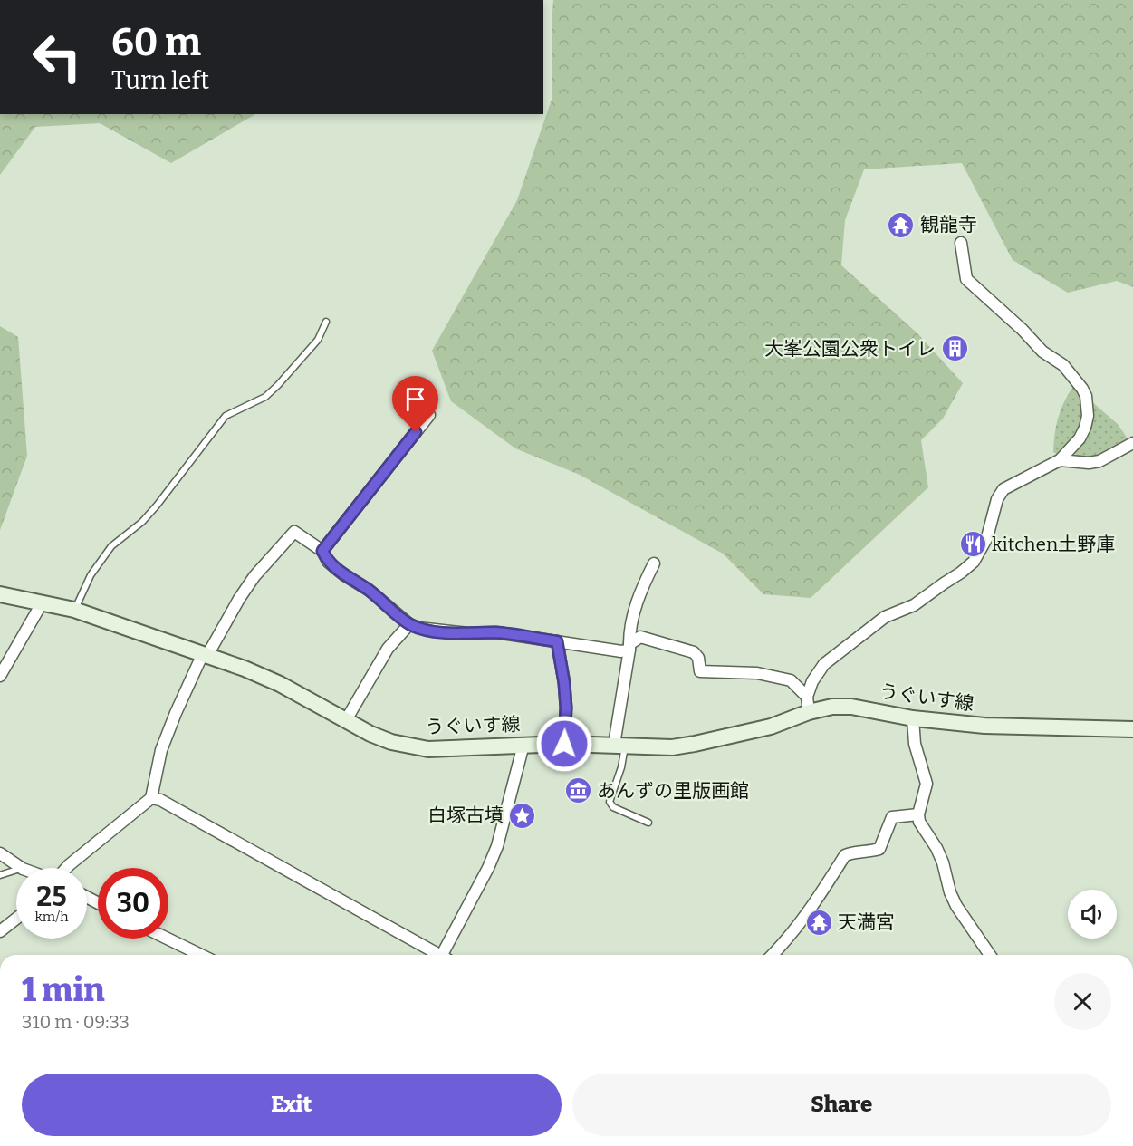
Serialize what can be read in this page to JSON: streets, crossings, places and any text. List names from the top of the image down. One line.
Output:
{"streets":{"street":["うぐいす線"]},"places":{"temple":["観龍寺","天満宮"],"building":["大峯公園公衆トイレ"],"restaurant":["kitchen土野庫"],"museum":["あんずの里版画館"],"place":["白塚古墳"]},"page":{"turn":["60 m","Turn left"],"speed":"25 km/h","limit":"30","heading":["1 min","310 m · 09:33"],"buttons":["Exit","Share"]}}
